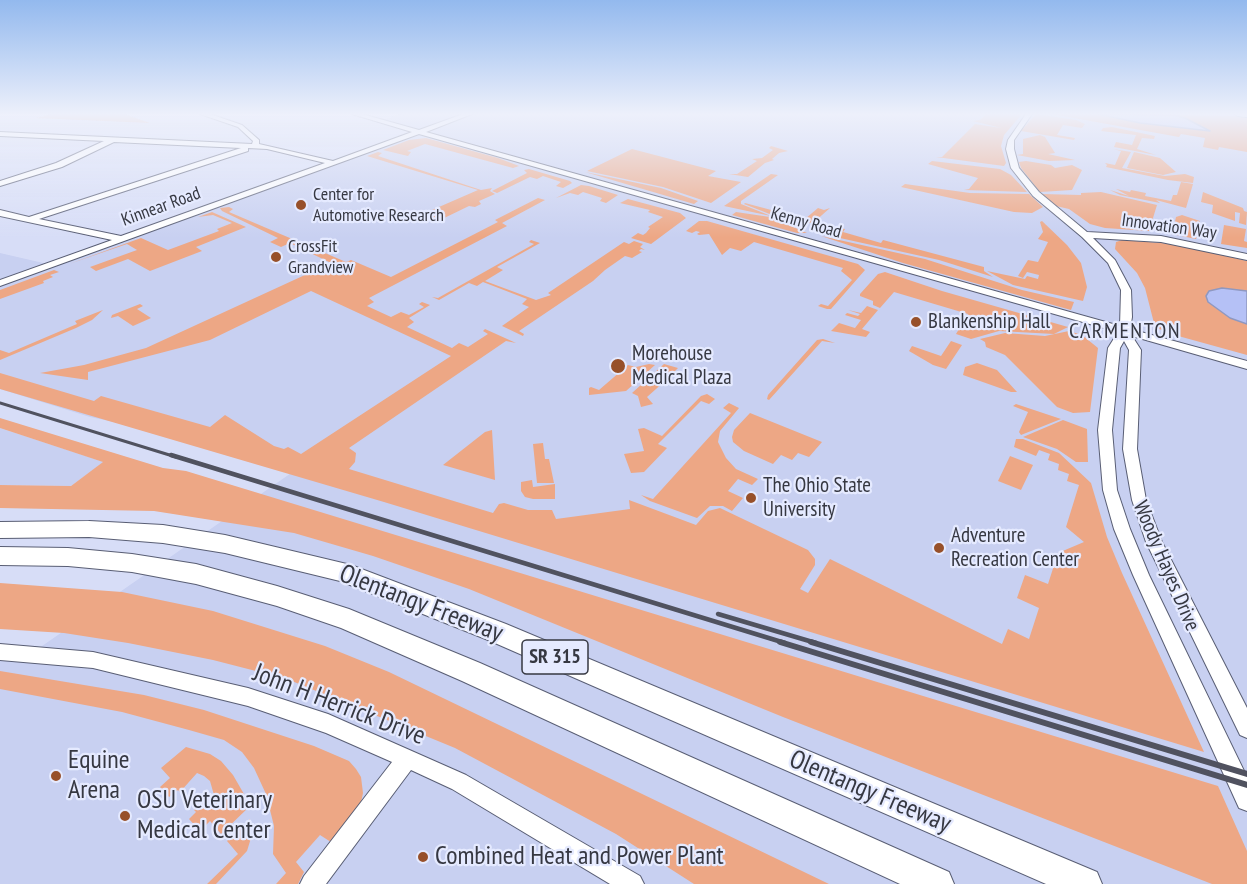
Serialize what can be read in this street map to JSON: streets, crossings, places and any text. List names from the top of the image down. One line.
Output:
{"streets":{"highway":["Olentangy Freeway","SR 315"],"street":["Kinnear Road","Kenny Road","Innovation Way","Woody Hayes Drive","John H Herrick Drive"]},"crossings":[["Kenny Road","Woody Hayes Drive"]],"districts":["CARMENTON"],"places":["Center for Automotive Research","CrossFit Grandview","Blankenship Hall","Morehouse Medical Plaza","The Ohio State University","Adventure Recreation Center","Equine Arena","OSU Veterinary Medical Center","Combined Heat and Power Plant"]}
